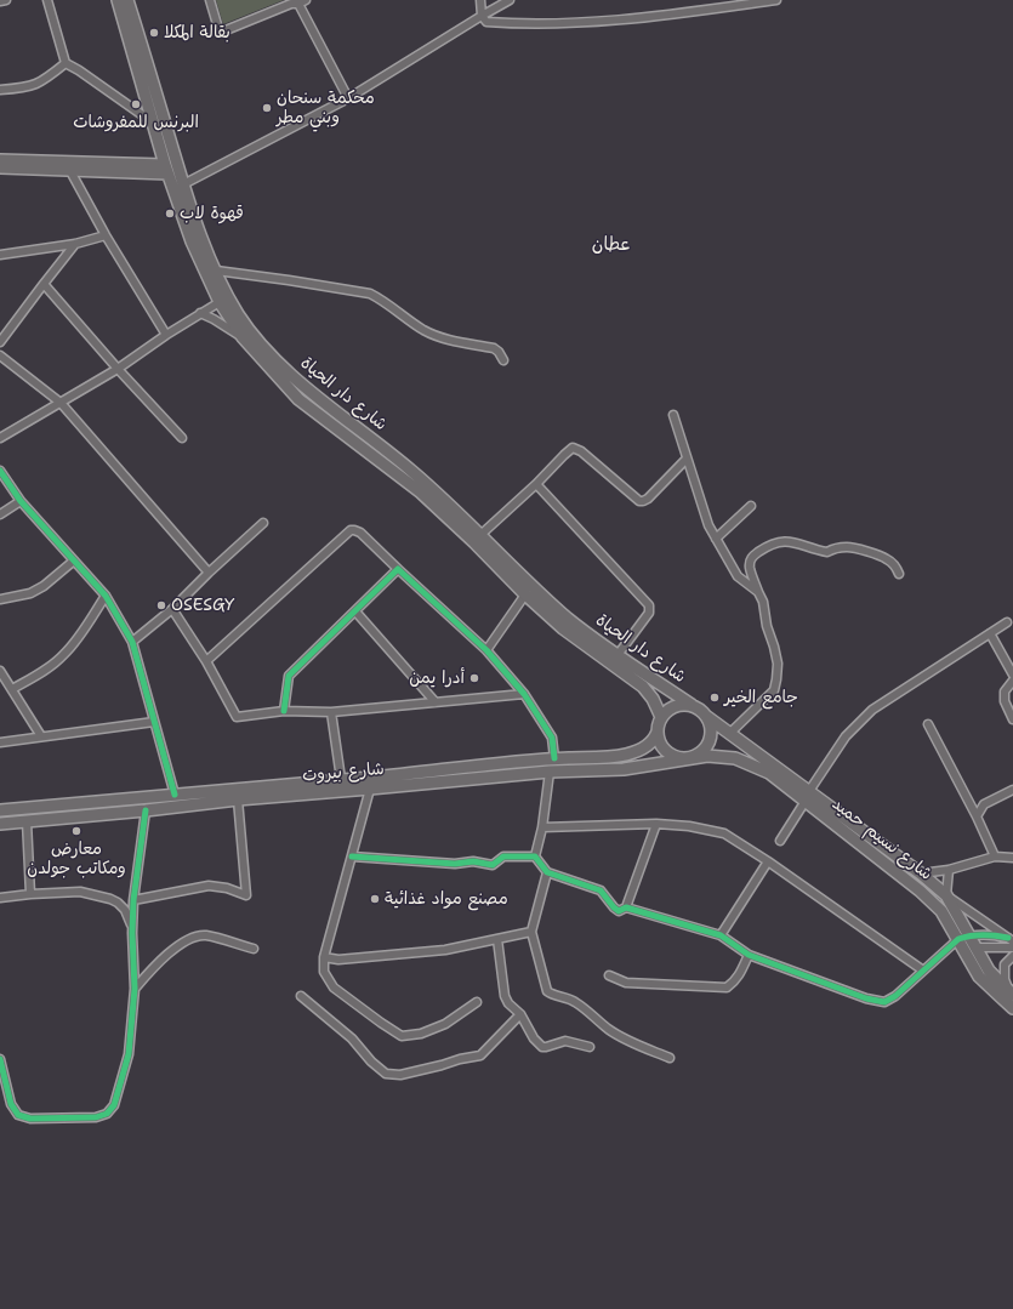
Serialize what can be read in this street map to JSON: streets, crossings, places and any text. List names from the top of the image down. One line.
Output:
{"streets":{"main road":["شارع دار الحياة","شارع بيروت","شارع نسيم حميد"]},"crossings":[["شارع دار الحياة","شارع بيروت"],["شارع دار الحياة","شارع نسيم حميد"],["شارع بيروت","شارع نسيم حميد"]],"districts":["عطان"],"places":["بقالة المكلا","البرنس للمفروشات","محكمة سنحان وبني مطر","قهوة لاب","OSESGY","أدرا يمن","جامع الخير","معارض ومكاتب جولدن","مصنع مواد غذائية"]}
